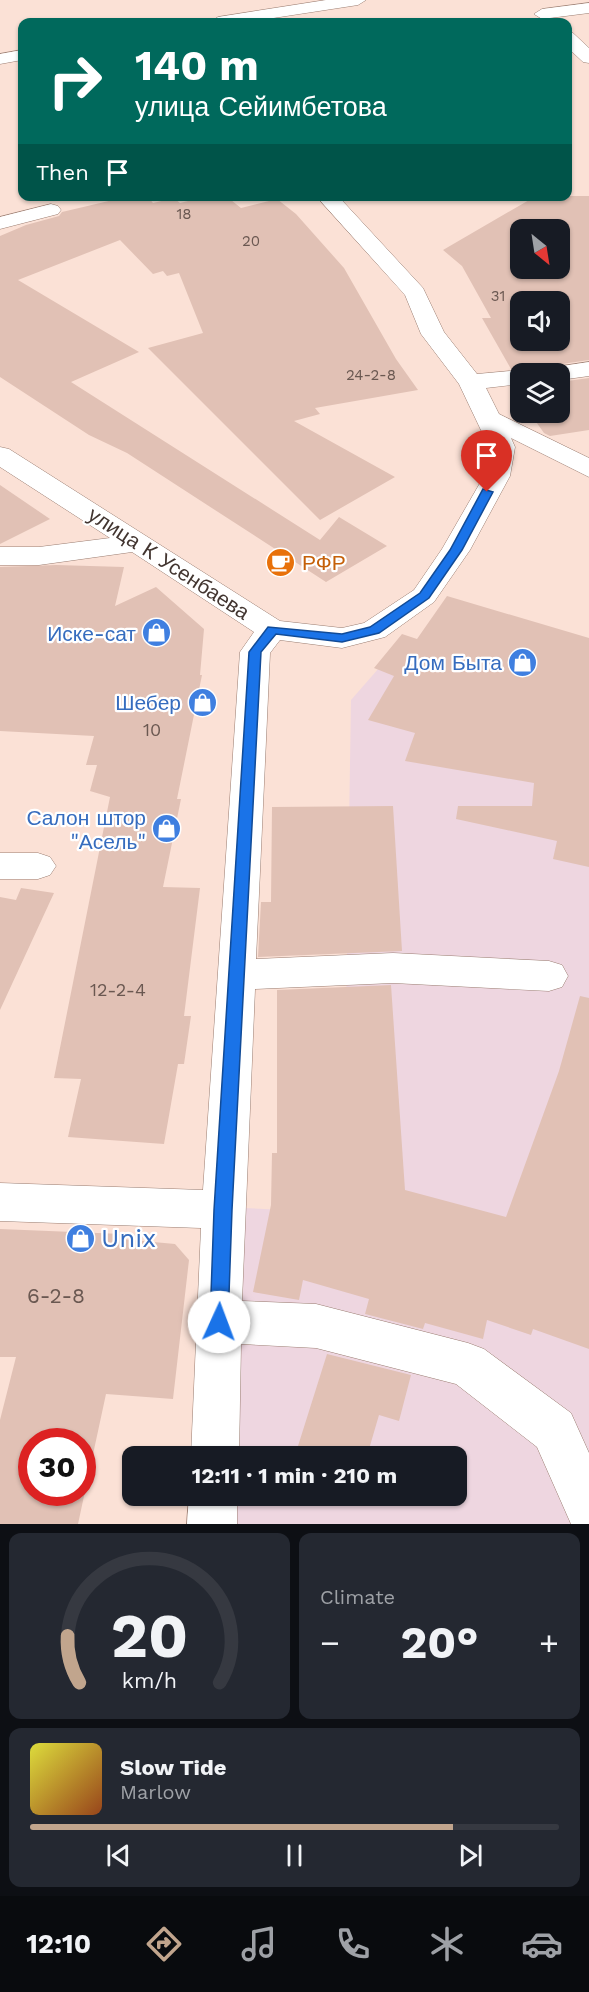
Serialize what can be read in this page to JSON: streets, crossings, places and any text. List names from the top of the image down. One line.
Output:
{"streets":{"street":["улица К Усенбаева"]},"places":{"cafe":["РФР"],"shop":["Иске-сат","Дом Быта","Шебер","Салон штор \"Асель\"","Unix"]},"house_numbers":["18","20","31","24-2-8","10","12-2-4","6-2-8"],"north":"bottom right","page":{"turn":["140 m","улица Сейимбетова"],"then":"Then","limit":"30","trip":"12:11 · 1 min · 210 m","tile":"Climate","heat":["−","20°","+"],"song":["Slow Tide","Marlow"],"tabs":"12:10","gauge":["20","km/h"]}}
